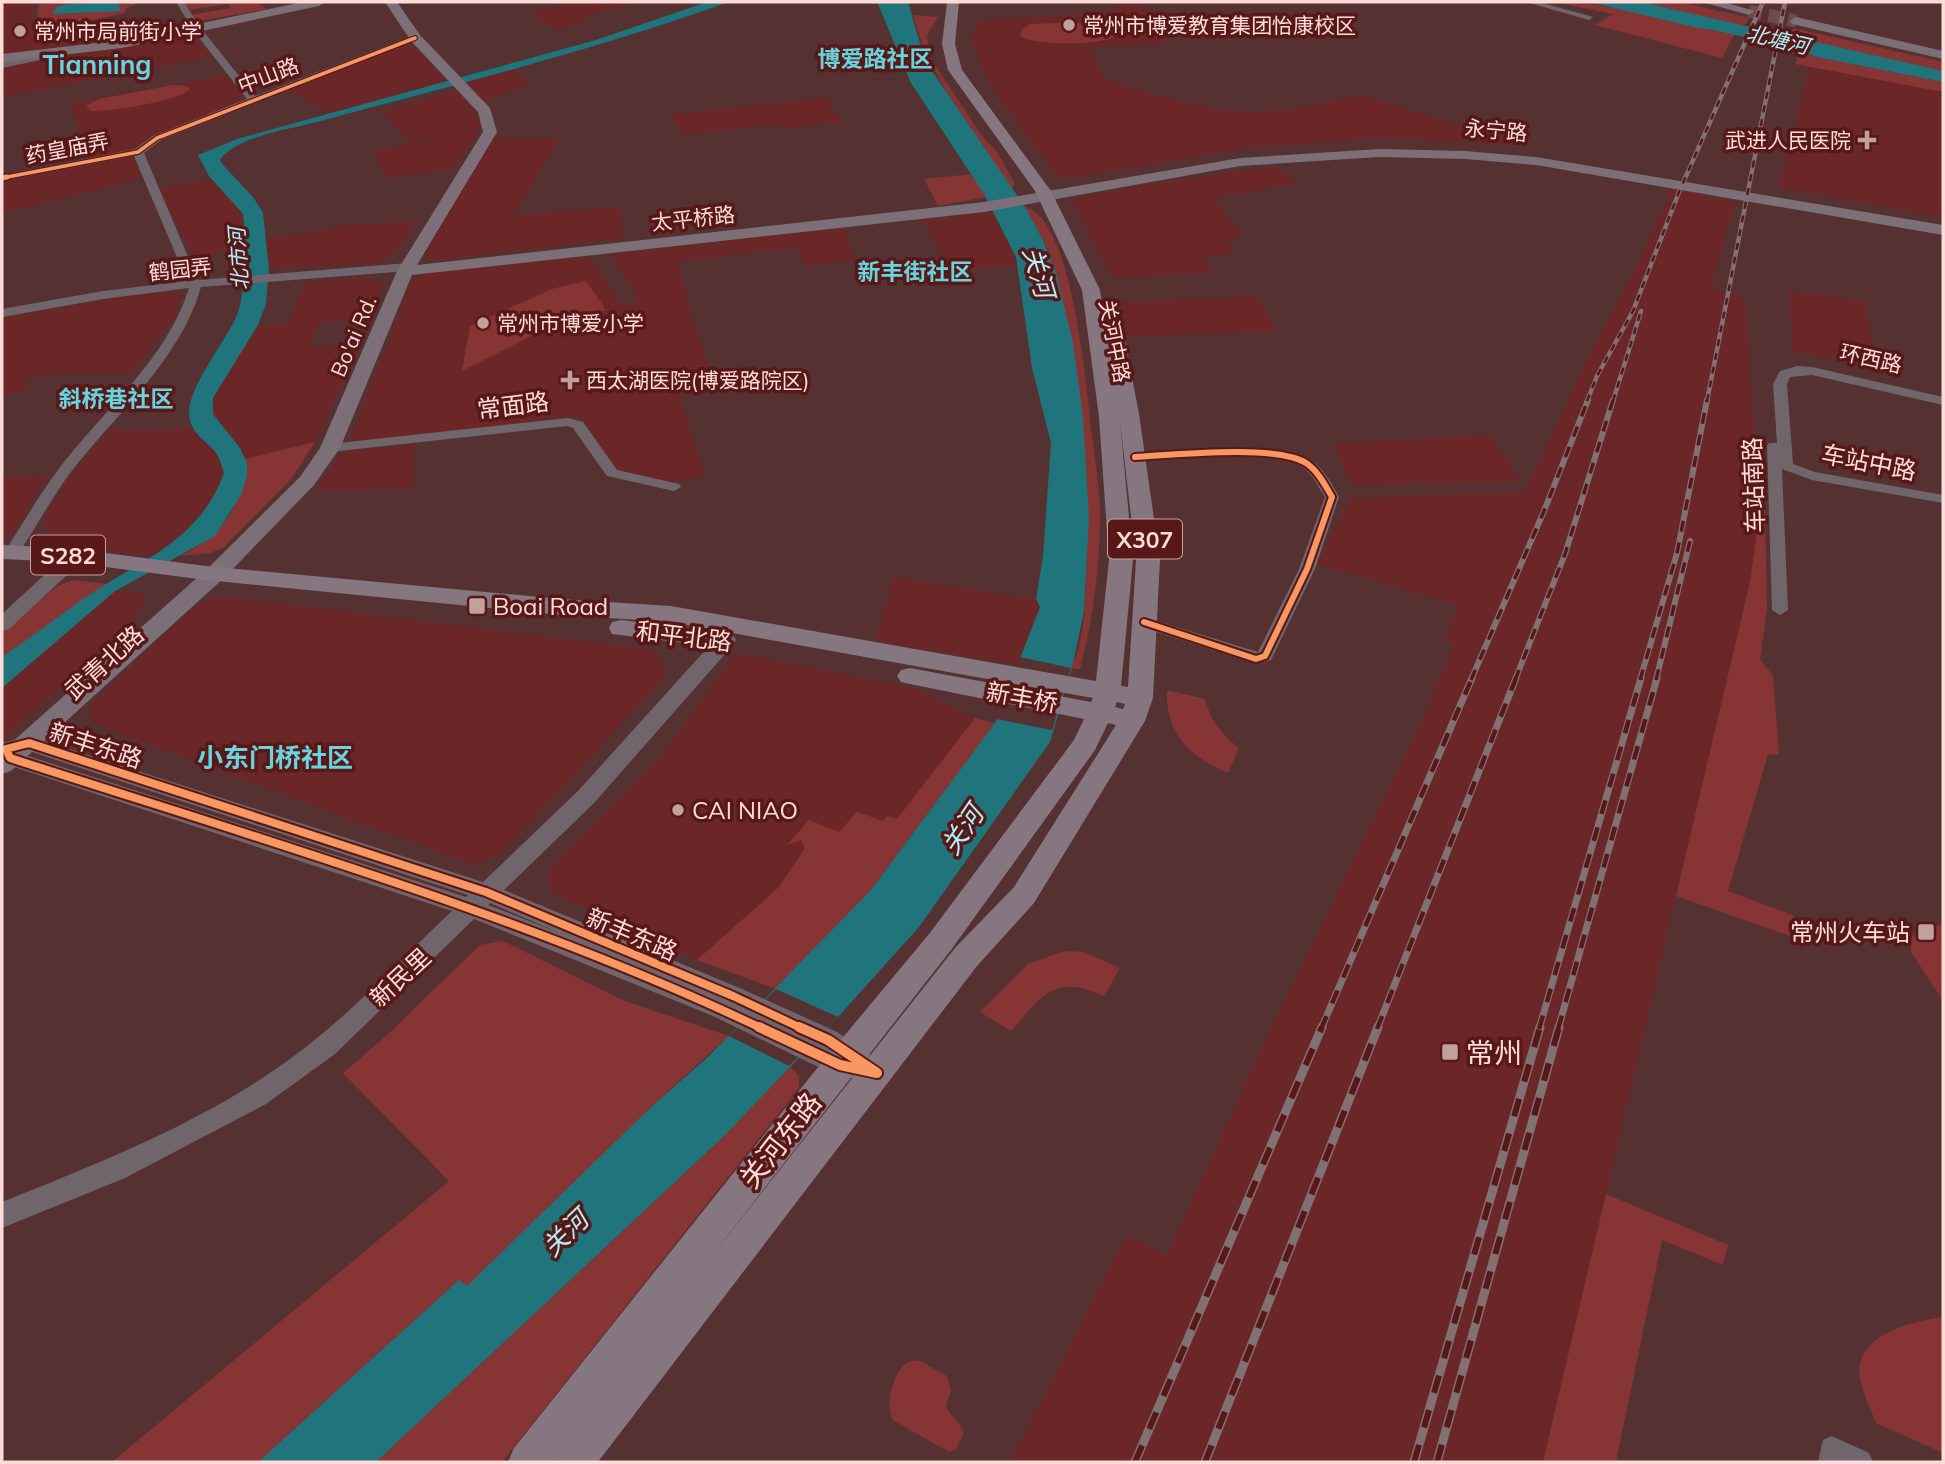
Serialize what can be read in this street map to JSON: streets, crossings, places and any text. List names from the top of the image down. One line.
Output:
{"streets":{"main road":["永宁路","太平桥路","Bo'ai Rd.","关河中路","X307","S282","和平北路","武青北路","新丰桥","关河东路"],"street":["中山路","药皇庙弄","鹤园弄","环西路","常面路","车站中路","车站南路","新丰东路","新民里"]},"crossings":[["中山路","药皇庙弄"],["中山路","Bo'ai Rd."],["永宁路","太平桥路"],["永宁路","关河中路"],["太平桥路","鹤园弄"],["太平桥路","Bo'ai Rd."],["太平桥路","关河中路"],["鹤园弄","Bo'ai Rd."],["Bo'ai Rd.","常面路"],["Bo'ai Rd.","和平北路"],["Bo'ai Rd.","武青北路"],["关河中路","新丰桥"],["关河中路","关河东路"],["环西路","车站南路"],["车站中路","车站南路"],["和平北路","武青北路"],["和平北路","新丰桥"],["和平北路","新民里"],["武青北路","新丰东路"],["新丰桥","关河东路"],["新丰东路","新民里"],["新丰东路","关河东路"]],"districts":["博爱路社区","Tianning","新丰街社区","斜桥巷社区","小东门桥社区"],"water":["北塘河","北市河","关河"],"places":{"other":["常州市博爱教育集团怡康校区","常州市局前街小学","常州市博爱小学","CAI NIAO"],"health":["武进人民医院","西太湖医院(博爱路院区)"],"transit":["Boai Road","常州火车站","常州"]}}
